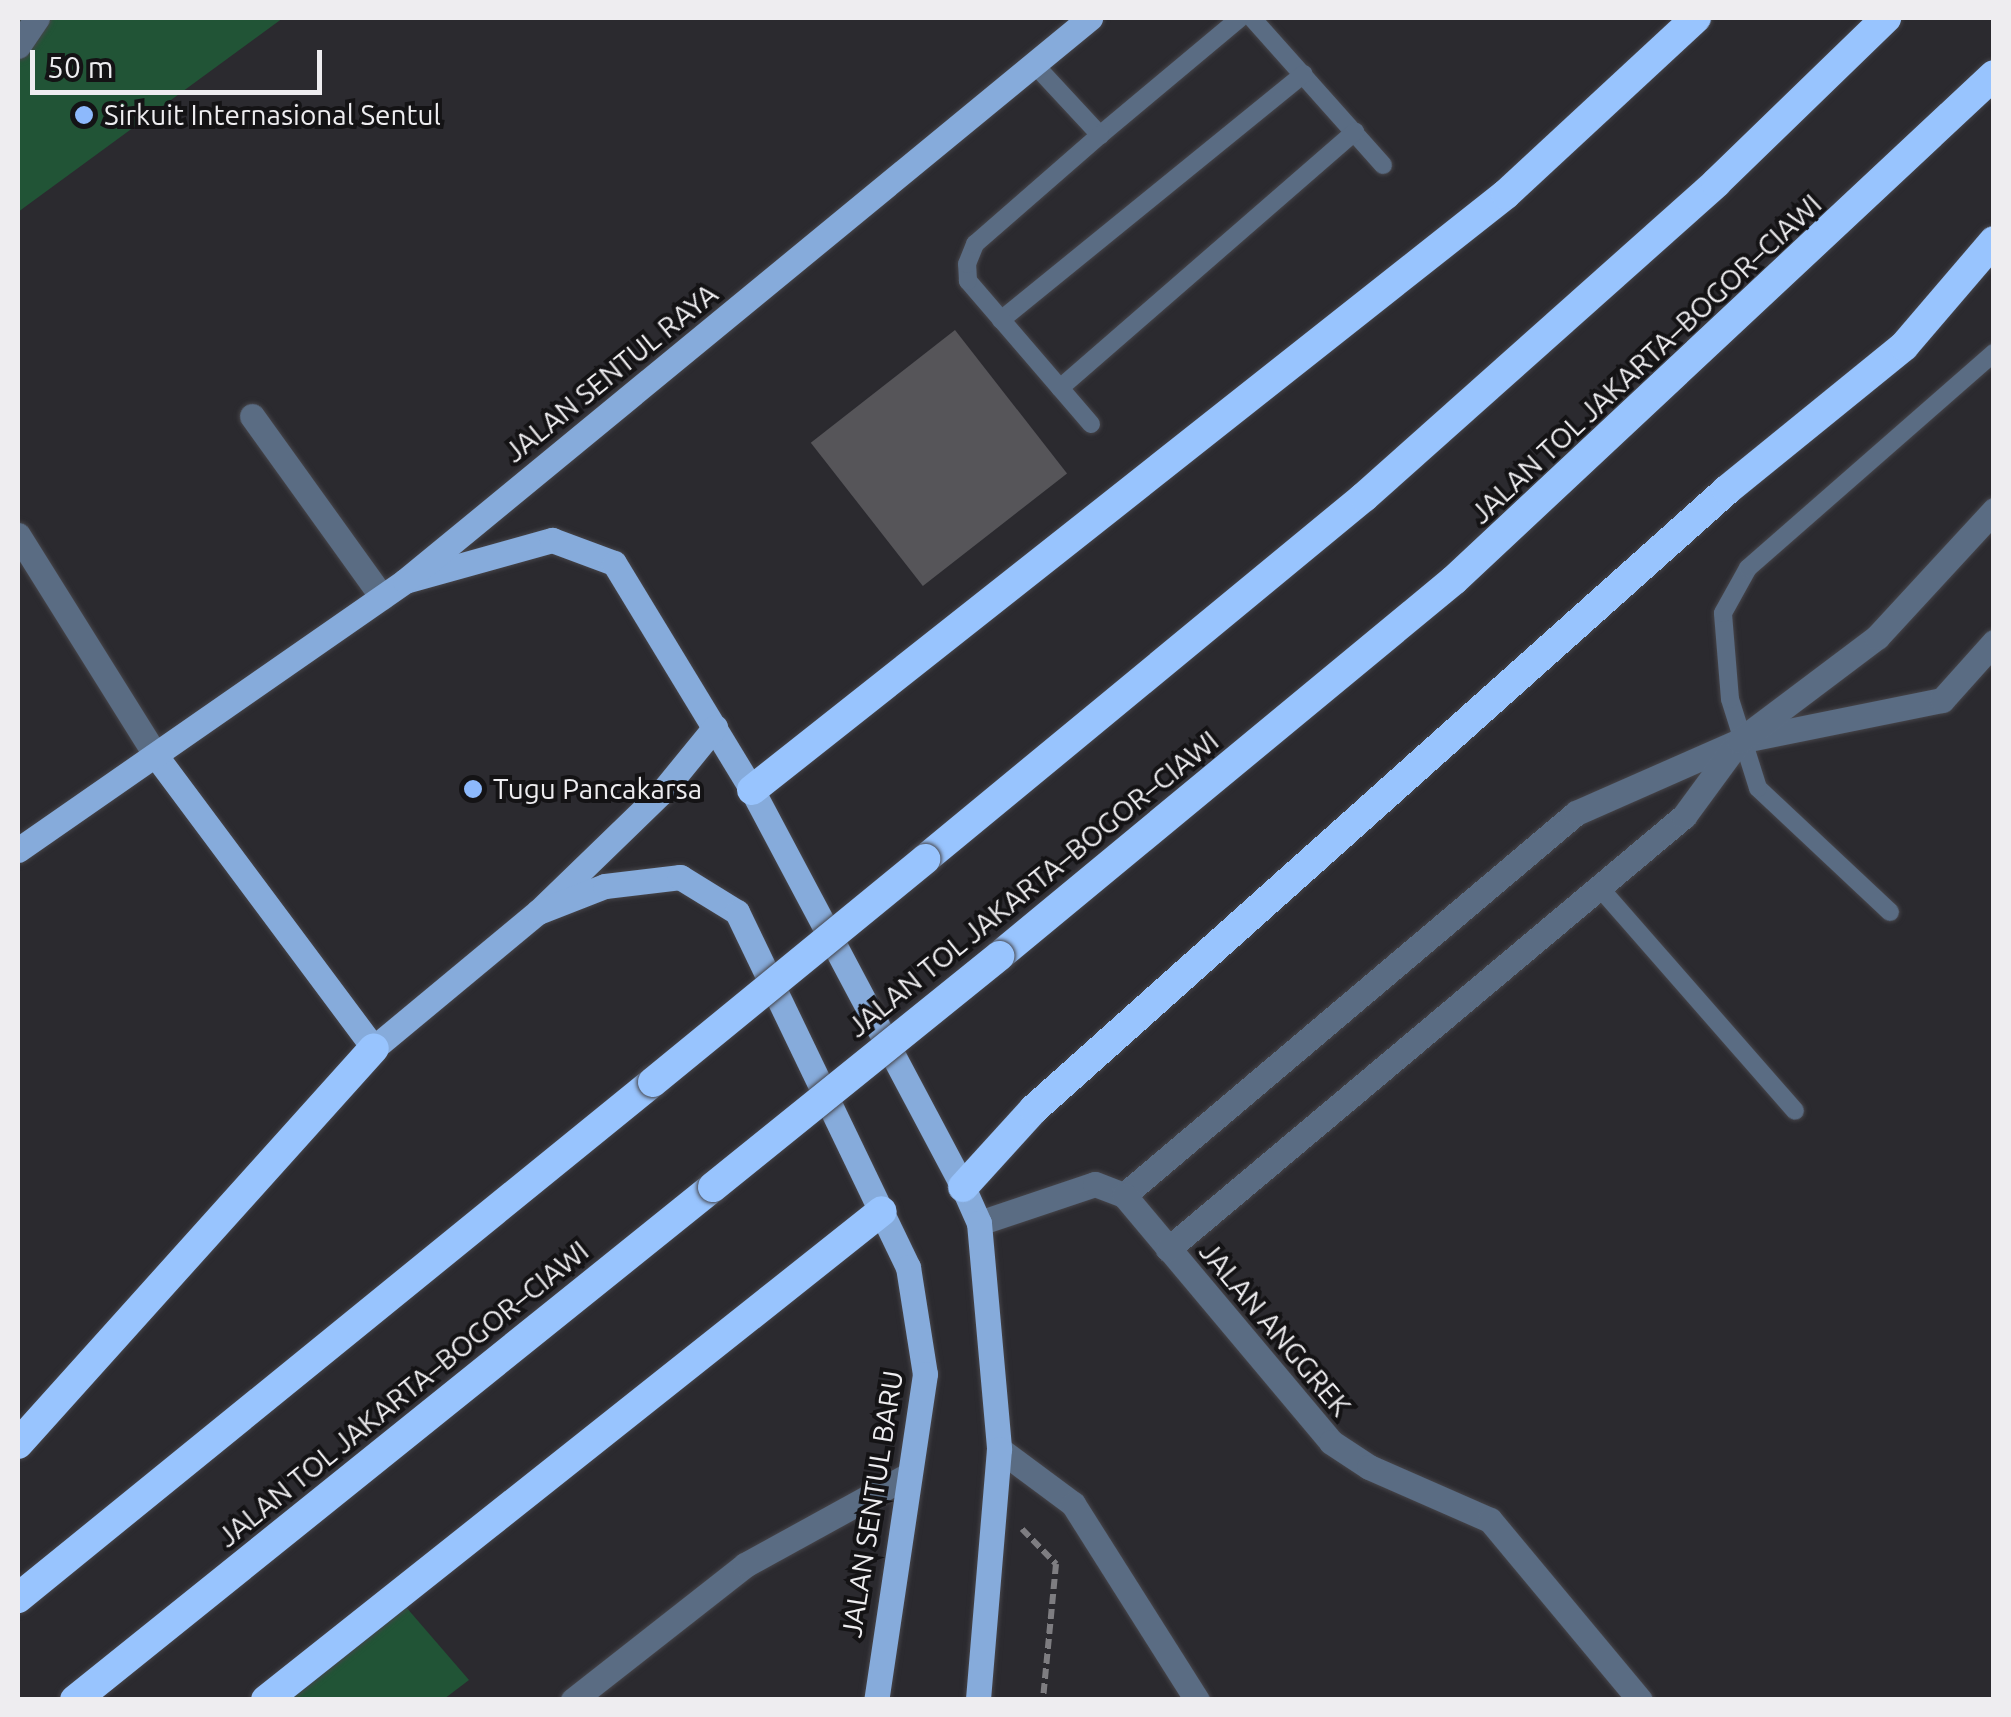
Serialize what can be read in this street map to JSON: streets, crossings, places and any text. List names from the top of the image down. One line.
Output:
{"streets":{"highway":["JALAN TOL JAKARTA–BOGOR–CIAWI"],"main road":["JALAN SENTUL RAYA","JALAN SENTUL BARU"],"street":["JALAN ANGGREK"]},"places":["Sirkuit Internasional Sentul","Tugu Pancakarsa"],"scale_bar":"50 m"}
